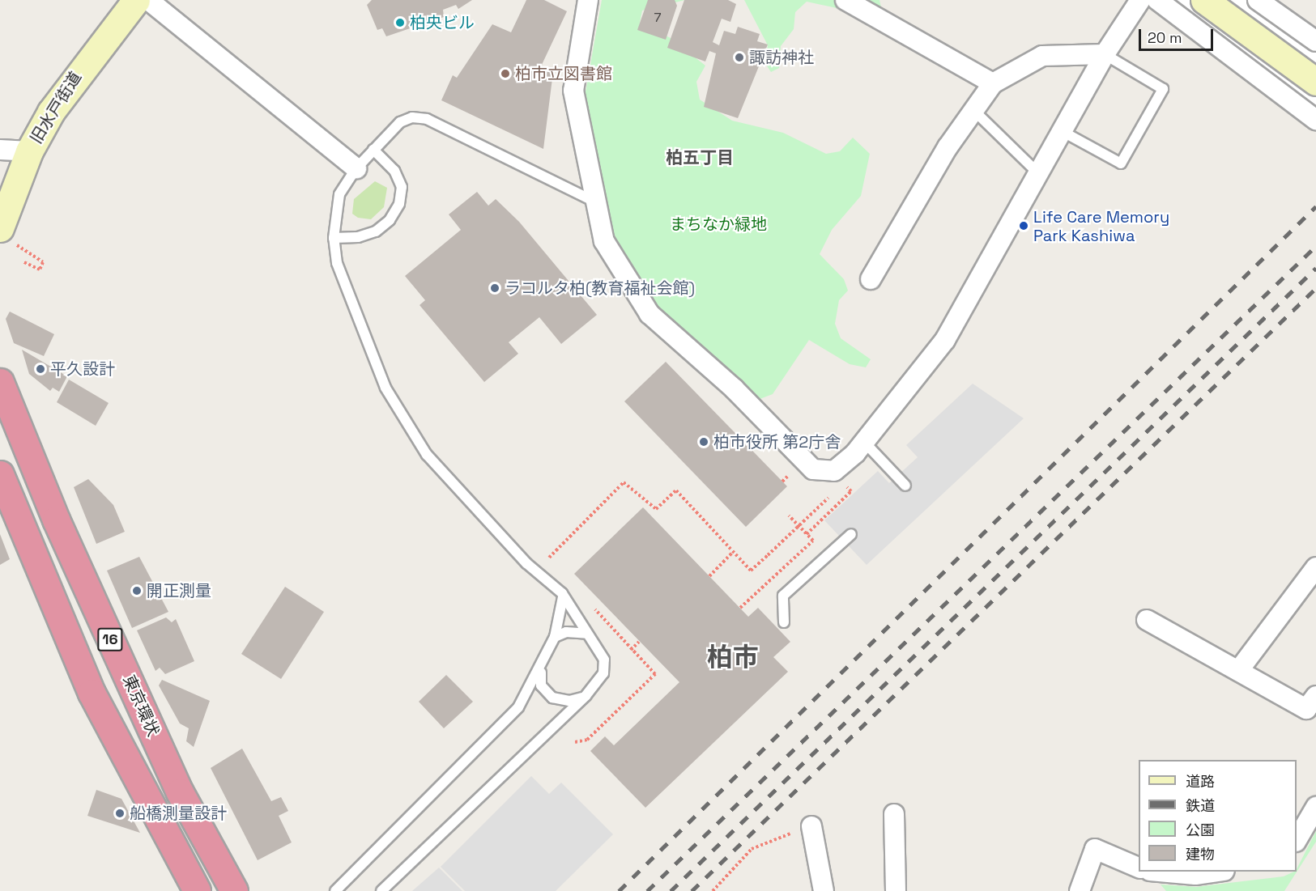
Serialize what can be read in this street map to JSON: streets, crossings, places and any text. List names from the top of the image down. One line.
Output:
{"streets":{"highway":["16","東京環状"],"street":["旧水戸街道"]},"districts":["柏五丁目","柏市"],"parks":["まちなか緑地"],"places":["柏央ビル","諏訪神社","柏市立図書館","Life Care Memory Park Kashiwa","ラコルタ柏(教育福祉会館)","平久設計","柏市役所 第2庁舎","開正測量","船橋測量設計"],"house_numbers":["7"],"legend":["道路","鉄道","公園","建物"],"scale_bar":"20 m"}
